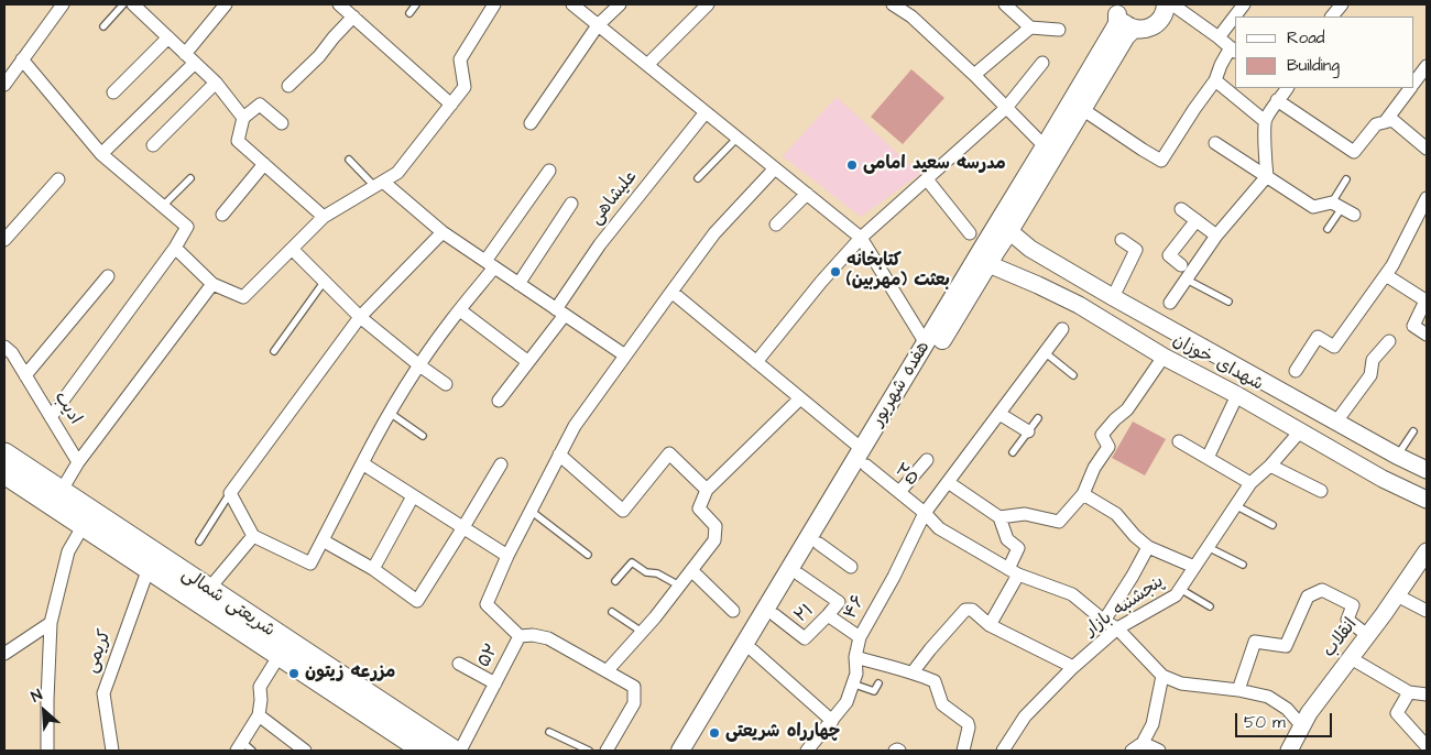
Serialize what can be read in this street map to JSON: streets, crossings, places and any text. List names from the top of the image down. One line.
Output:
{"streets":{"main road":["هفده شهریور","شریعتی شمالی"],"street":["علیشاهی","شهدای خوزان","ادیب","۲۵","پنجشنبه بازار","۴۶","۲۱","انقلاب","کریمی","۵۲"]},"crossings":[["شهدای خوزان","هفده شهریور"],["شهدای خوزان","پنجشنبه بازار"],["هفده شهریور","۲۵"],["هفده شهریور","۲۱"],["۲۵","پنجشنبه بازار"],["۲۵","۴۶"],["شریعتی شمالی","کریمی"],["۴۶","۲۱"]],"places":["مدرسه سعید امامی","کتابخانه بعثت (مهربین)","مزرعه زیتون","چهارراه شریعتی"],"legend":["Road","Building"],"scale_bar":"50 m","north":"top left"}
